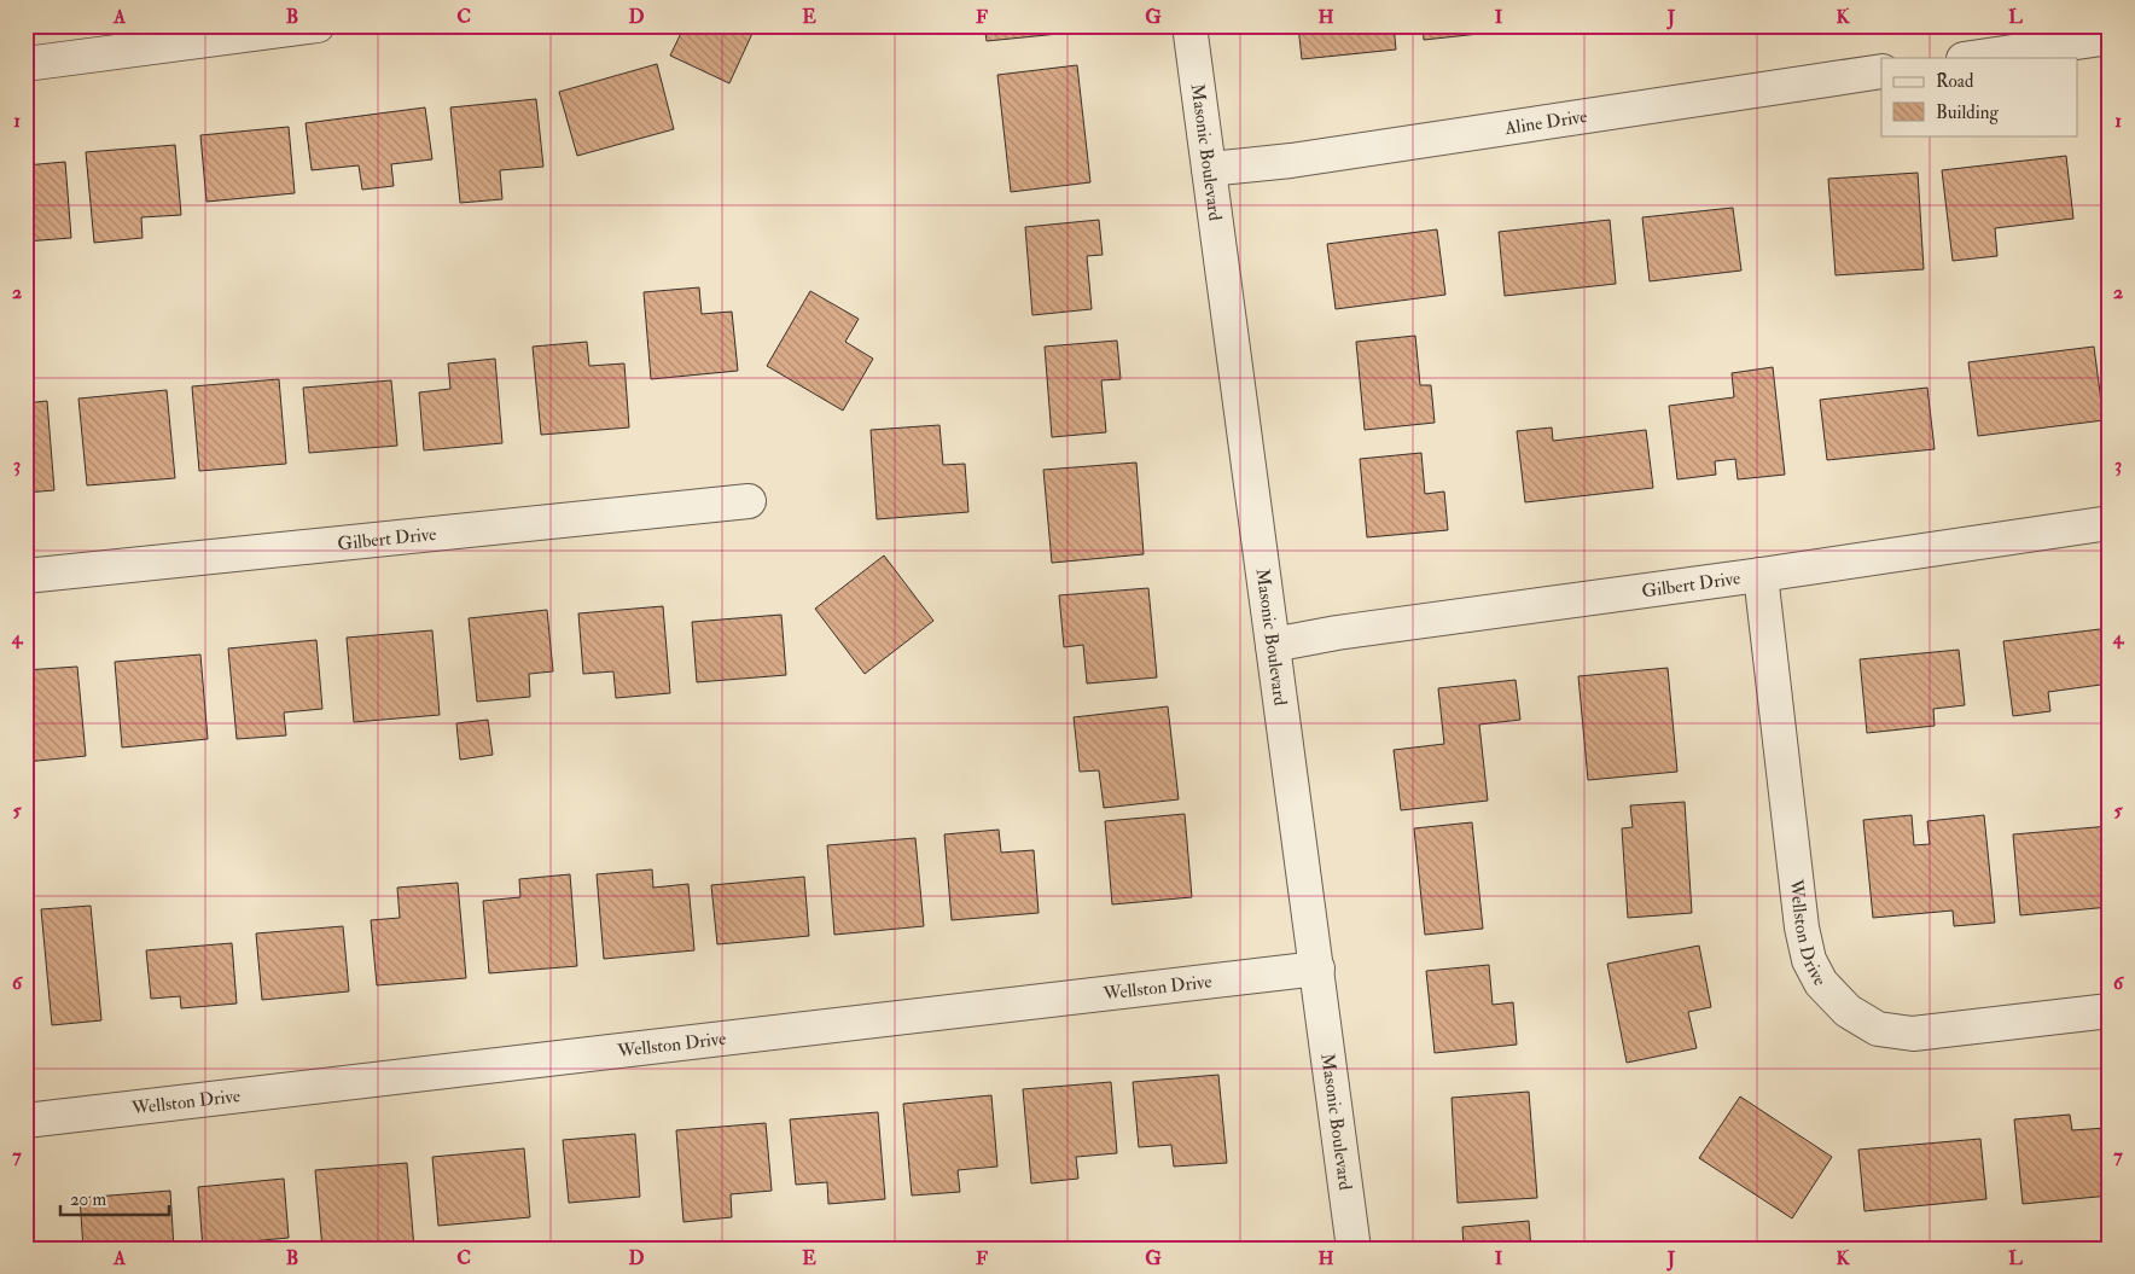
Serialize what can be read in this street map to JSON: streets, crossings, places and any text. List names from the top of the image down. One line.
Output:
{"streets":{"street":["Aline Drive","Masonic Boulevard","Gilbert Drive","Wellston Drive"]},"crossings":[["Aline Drive","Masonic Boulevard"],["Masonic Boulevard","Gilbert Drive"],["Masonic Boulevard","Wellston Drive"],["Gilbert Drive","Wellston Drive"]],"legend":["Road","Building"],"scale_bar":"20 m","grid":{"columns":["A","B","C","D","E","F","G","H","I","J","K","L"],"rows":["1","2","3","4","5","6","7"]}}
